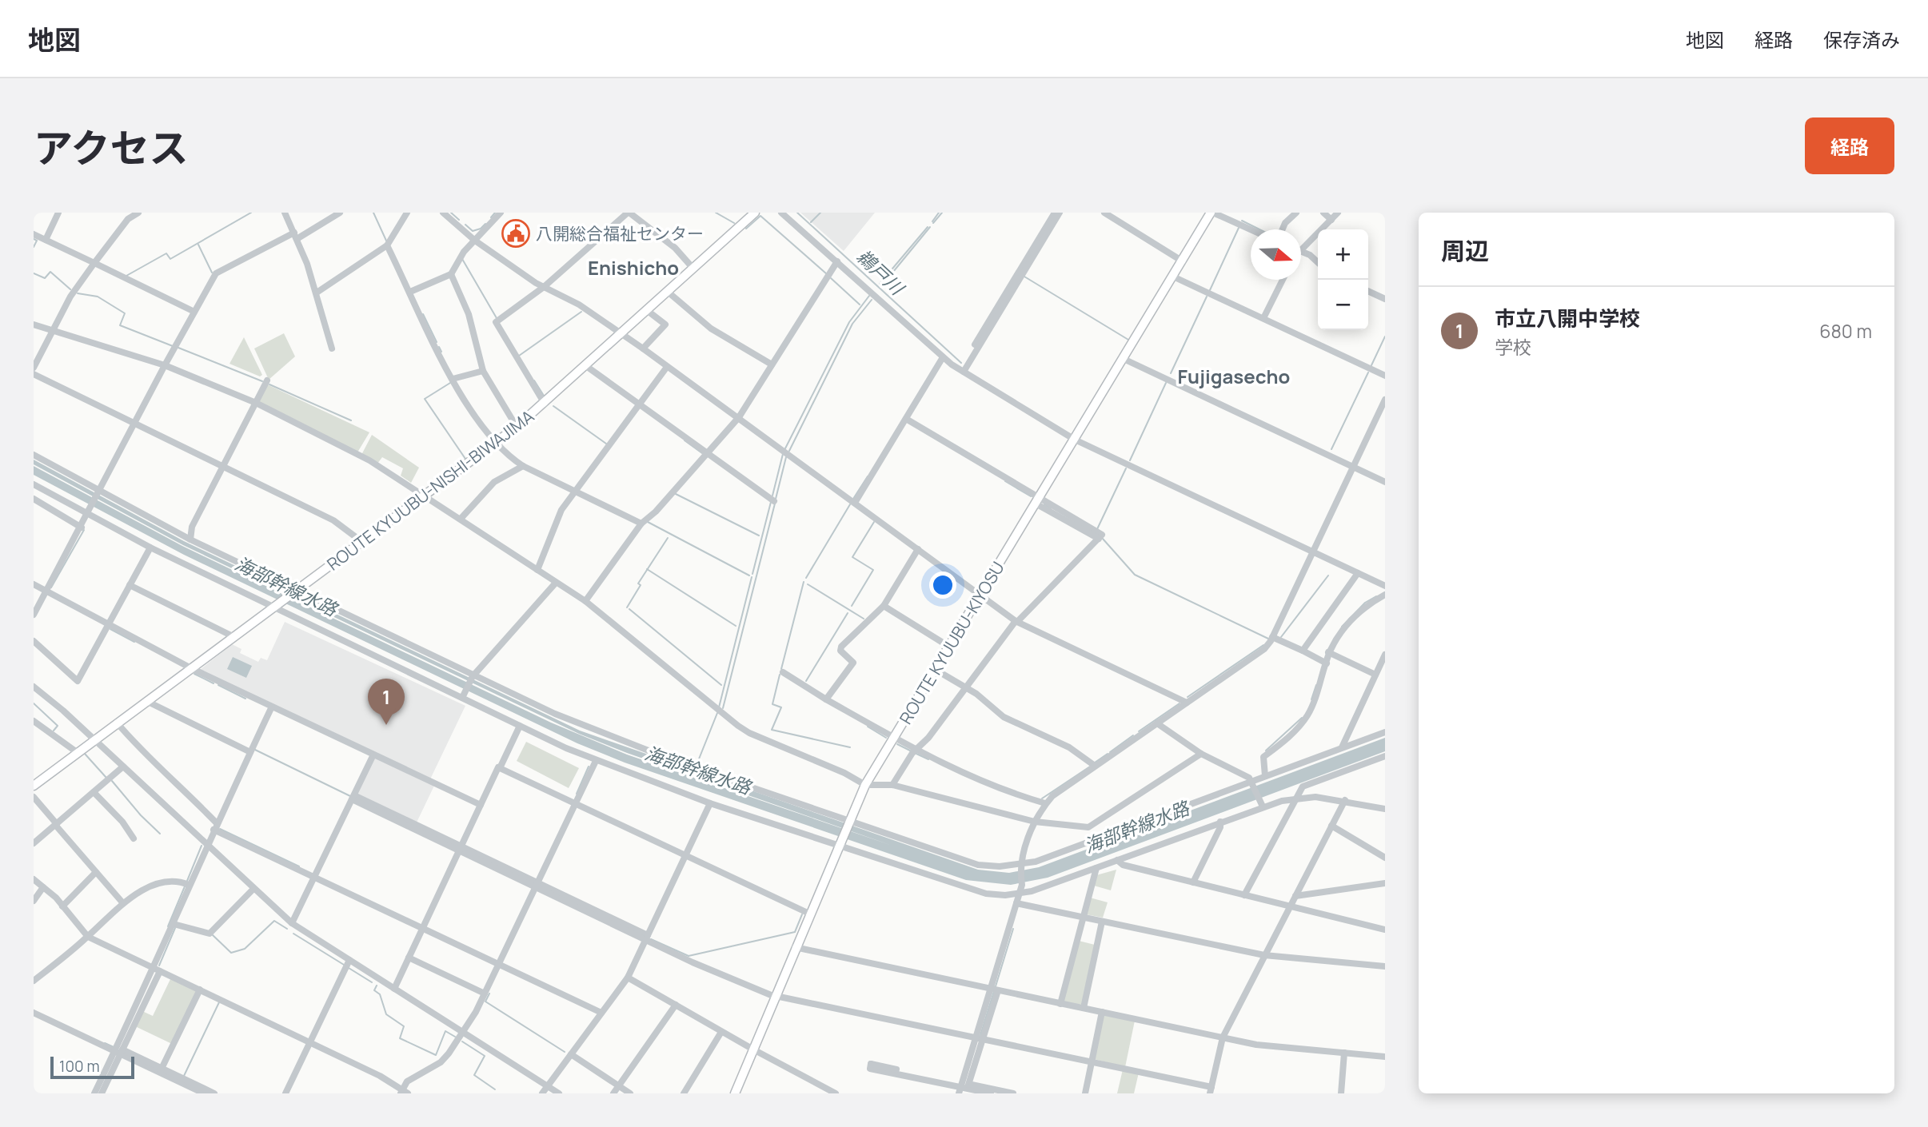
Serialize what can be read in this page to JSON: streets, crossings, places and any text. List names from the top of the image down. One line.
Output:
{"streets":{"main road":["ROUTE KYUUBU-NISHI-BIWAJIMA","ROUTE KYUUBU-KIYOSU"]},"districts":["Enishicho","Fujigasecho"],"water":["鵜戸川","海部幹線水路"],"places":{"public building":["八開総合福祉センター"]},"scale_bar":"100 m","north":"right","page":{"header":"地図","nav":["地図","経路","保存済み"],"title":"アクセス","buttons":"経路","heading":"周辺","map_buttons":["+","−"],"list":[{"mark":"1","name":"市立八開中学校","note":"学校","value":"680 m"}],"pins":"1","scale":"100 m"}}
